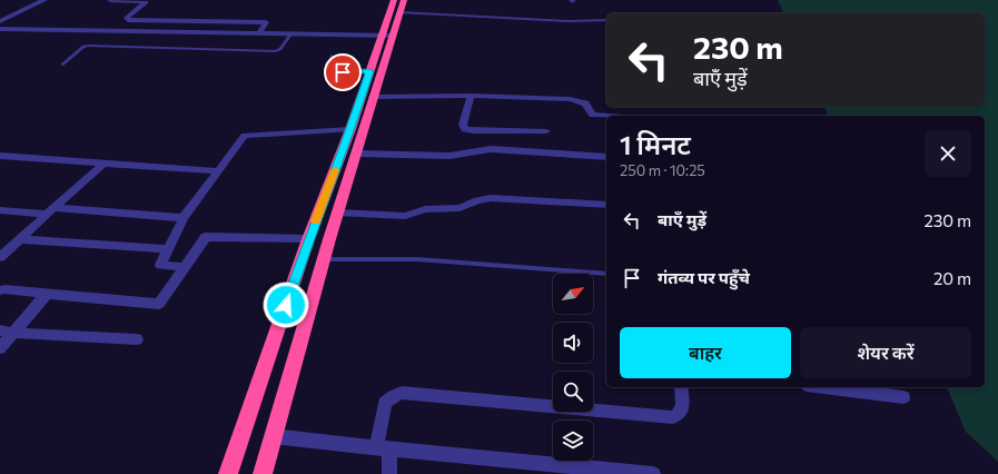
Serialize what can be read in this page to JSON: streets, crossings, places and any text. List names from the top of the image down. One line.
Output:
{"north":"top right","page":{"turn":["230 m","बाएँ मुड़ें"],"heading":["1 मिनट","250 m · 10:25"],"list":[{"name":"बाएँ मुड़ें","value":"230 m"},{"name":"गंतव्य पर पहुँचे","value":"20 m"}],"buttons":["बाहर","शेयर करें"]}}
